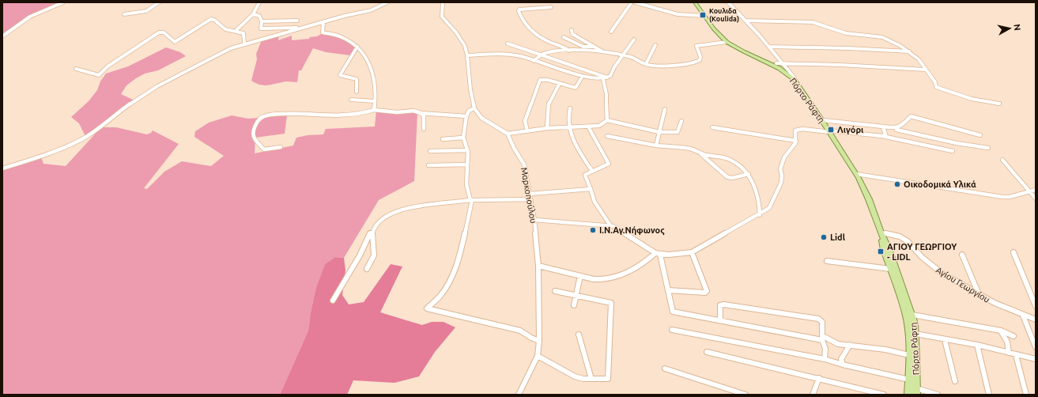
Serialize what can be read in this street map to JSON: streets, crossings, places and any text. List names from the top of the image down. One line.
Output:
{"streets":{"main road":["Πόρτο Ράφτη"],"street":["Μαρκοπούλου","Αγίου Γεωργίου"]},"crossings":[["Πόρτο Ράφτη","Αγίου Γεωργίου"]],"places":{"transit":["Κουλιδα (Koulida)","Λιγόρι","ΑΓΙΟΥ ΓΕΩΡΓΙΟΥ - LIDL"],"other":["Οικοδομικά Υλικά","Ι.Ν.Αγ.Νήφωνος","Lidl"]},"north":"right"}
